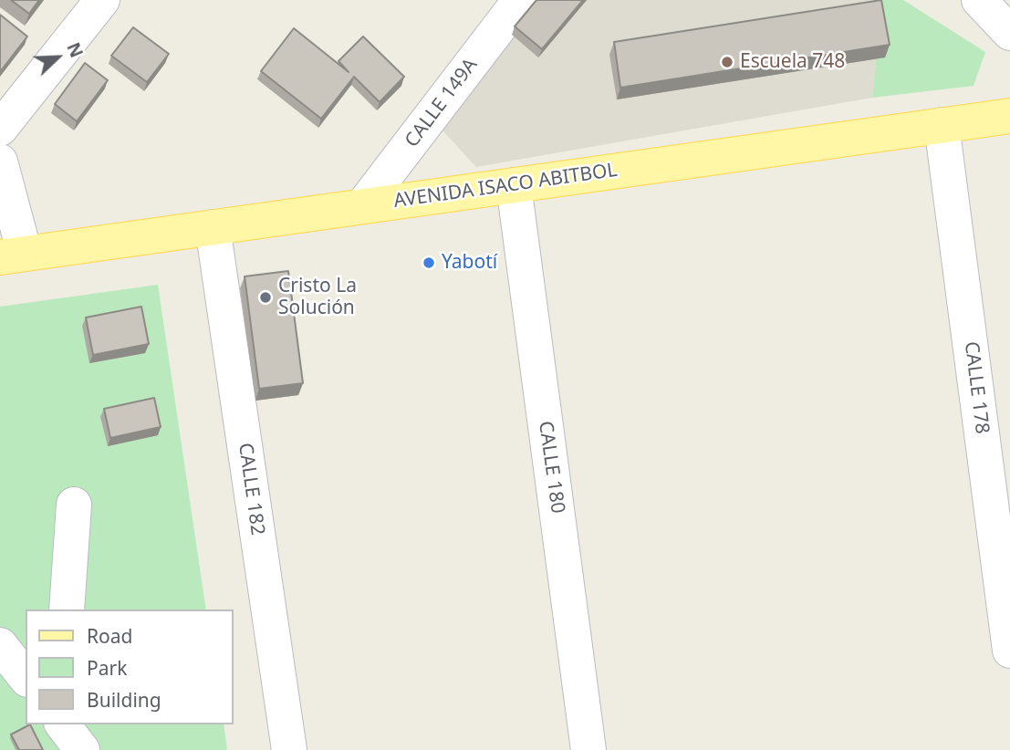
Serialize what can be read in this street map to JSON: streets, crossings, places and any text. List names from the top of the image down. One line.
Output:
{"streets":{"main road":["AVENIDA ISACO ABITBOL"],"street":["CALLE 149A","CALLE 178","CALLE 180","CALLE 182"]},"crossings":[["CALLE 149A","AVENIDA ISACO ABITBOL"],["AVENIDA ISACO ABITBOL","CALLE 178"],["AVENIDA ISACO ABITBOL","CALLE 180"],["AVENIDA ISACO ABITBOL","CALLE 182"]],"places":["Escuela 748","Yabotí","Cristo La Solución"],"legend":["Road","Park","Building"],"north":"top right"}
